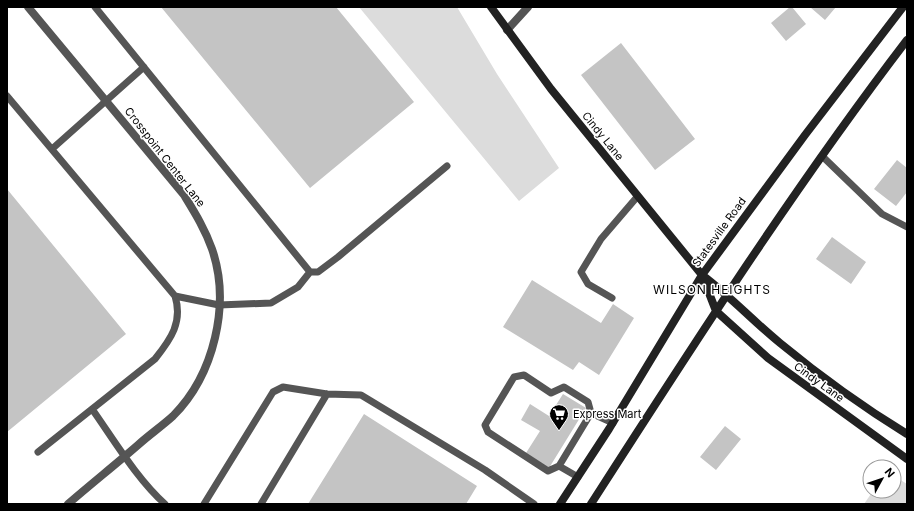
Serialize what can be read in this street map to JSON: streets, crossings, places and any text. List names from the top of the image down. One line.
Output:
{"streets":{"main road":["Cindy Lane","Statesville Road"],"street":["Crosspoint Center Lane"]},"crossings":[["Cindy Lane","Statesville Road"]],"districts":["WILSON HEIGHTS"],"places":{"supermarket":["Express Mart"]},"north":"top right"}
